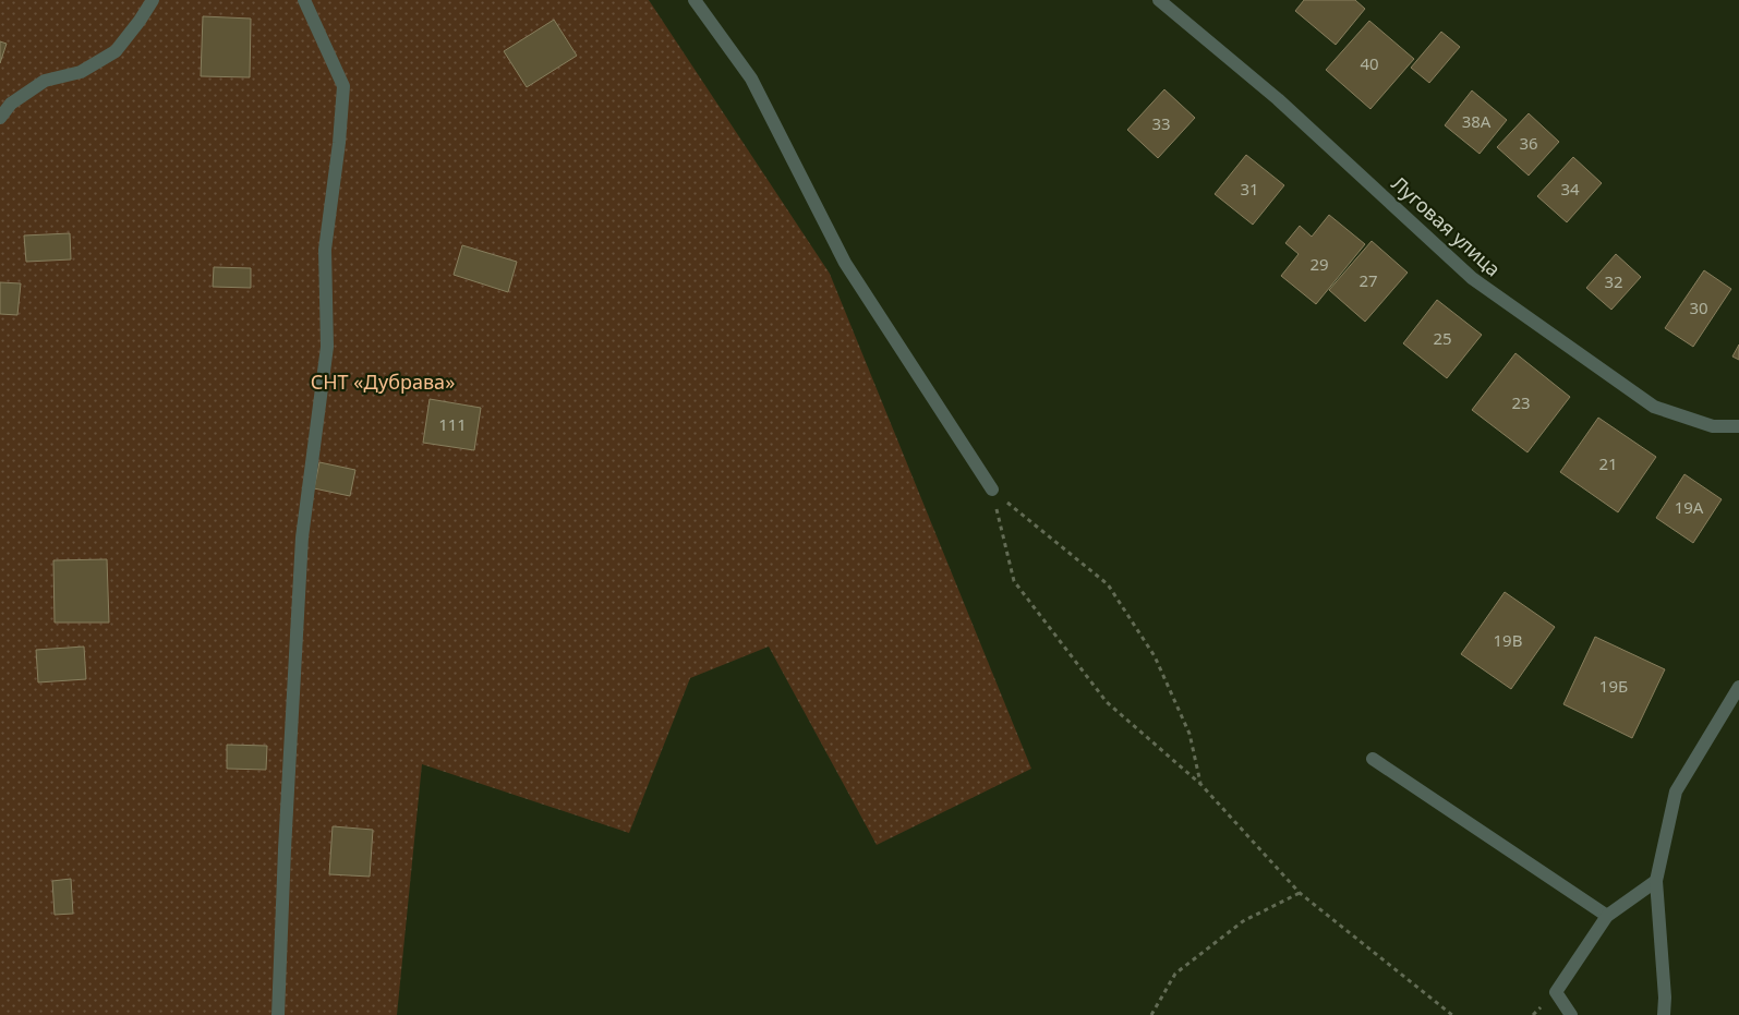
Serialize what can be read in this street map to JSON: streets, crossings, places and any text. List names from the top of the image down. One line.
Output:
{"streets":{"street":["Луговая улица"]},"parks":["СНТ «Дубрава»"],"house_numbers":["40","38А","33","36","31","34","29","27","32","30","25","23","111","21","19А","19В","19Б"]}
